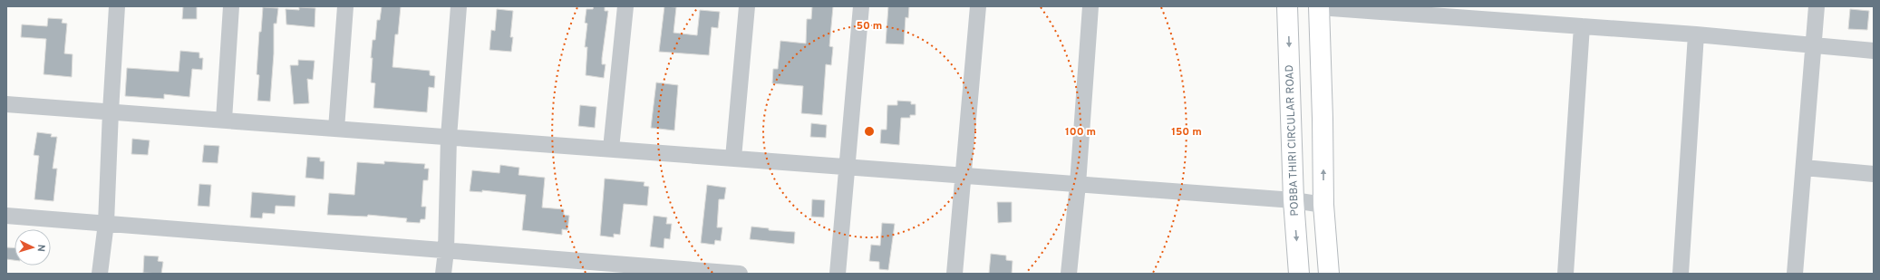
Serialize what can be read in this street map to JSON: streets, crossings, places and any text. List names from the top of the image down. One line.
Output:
{"streets":{"main road":["POBBA THIRI CIRCULAR ROAD"]},"north":"right","rings":["50 m","100 m","150 m"]}
